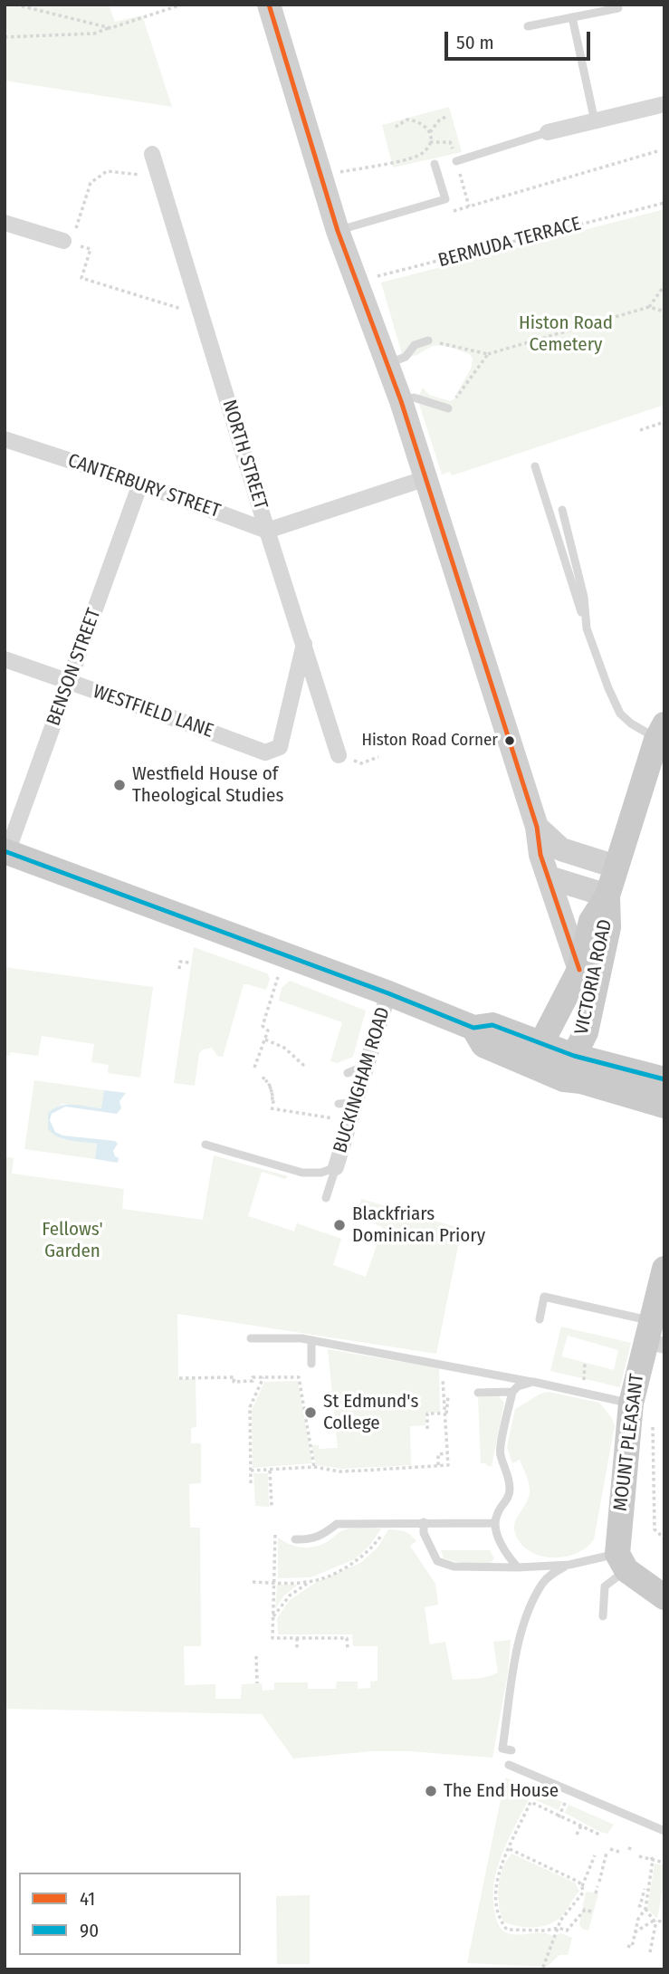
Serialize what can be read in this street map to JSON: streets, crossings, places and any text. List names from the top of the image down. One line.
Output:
{"streets":{"main road":["VICTORIA ROAD","MOUNT PLEASANT"],"street":["NORTH STREET","CANTERBURY STREET","BENSON STREET","WESTFIELD LANE","BUCKINGHAM ROAD"],"path":["BERMUDA TERRACE"]},"crossings":[["NORTH STREET","CANTERBURY STREET"],["NORTH STREET","WESTFIELD LANE"],["CANTERBURY STREET","BENSON STREET"],["BENSON STREET","WESTFIELD LANE"]],"parks":["Histon Road Cemetery","Fellows' Garden"],"places":["Histon Road Corner","Westfield House of Theological Studies","Blackfriars Dominican Priory","St Edmund's College","The End House"],"lines":["transit line 41","transit line 90"],"legend":["41","90"],"scale_bar":"50 m"}
